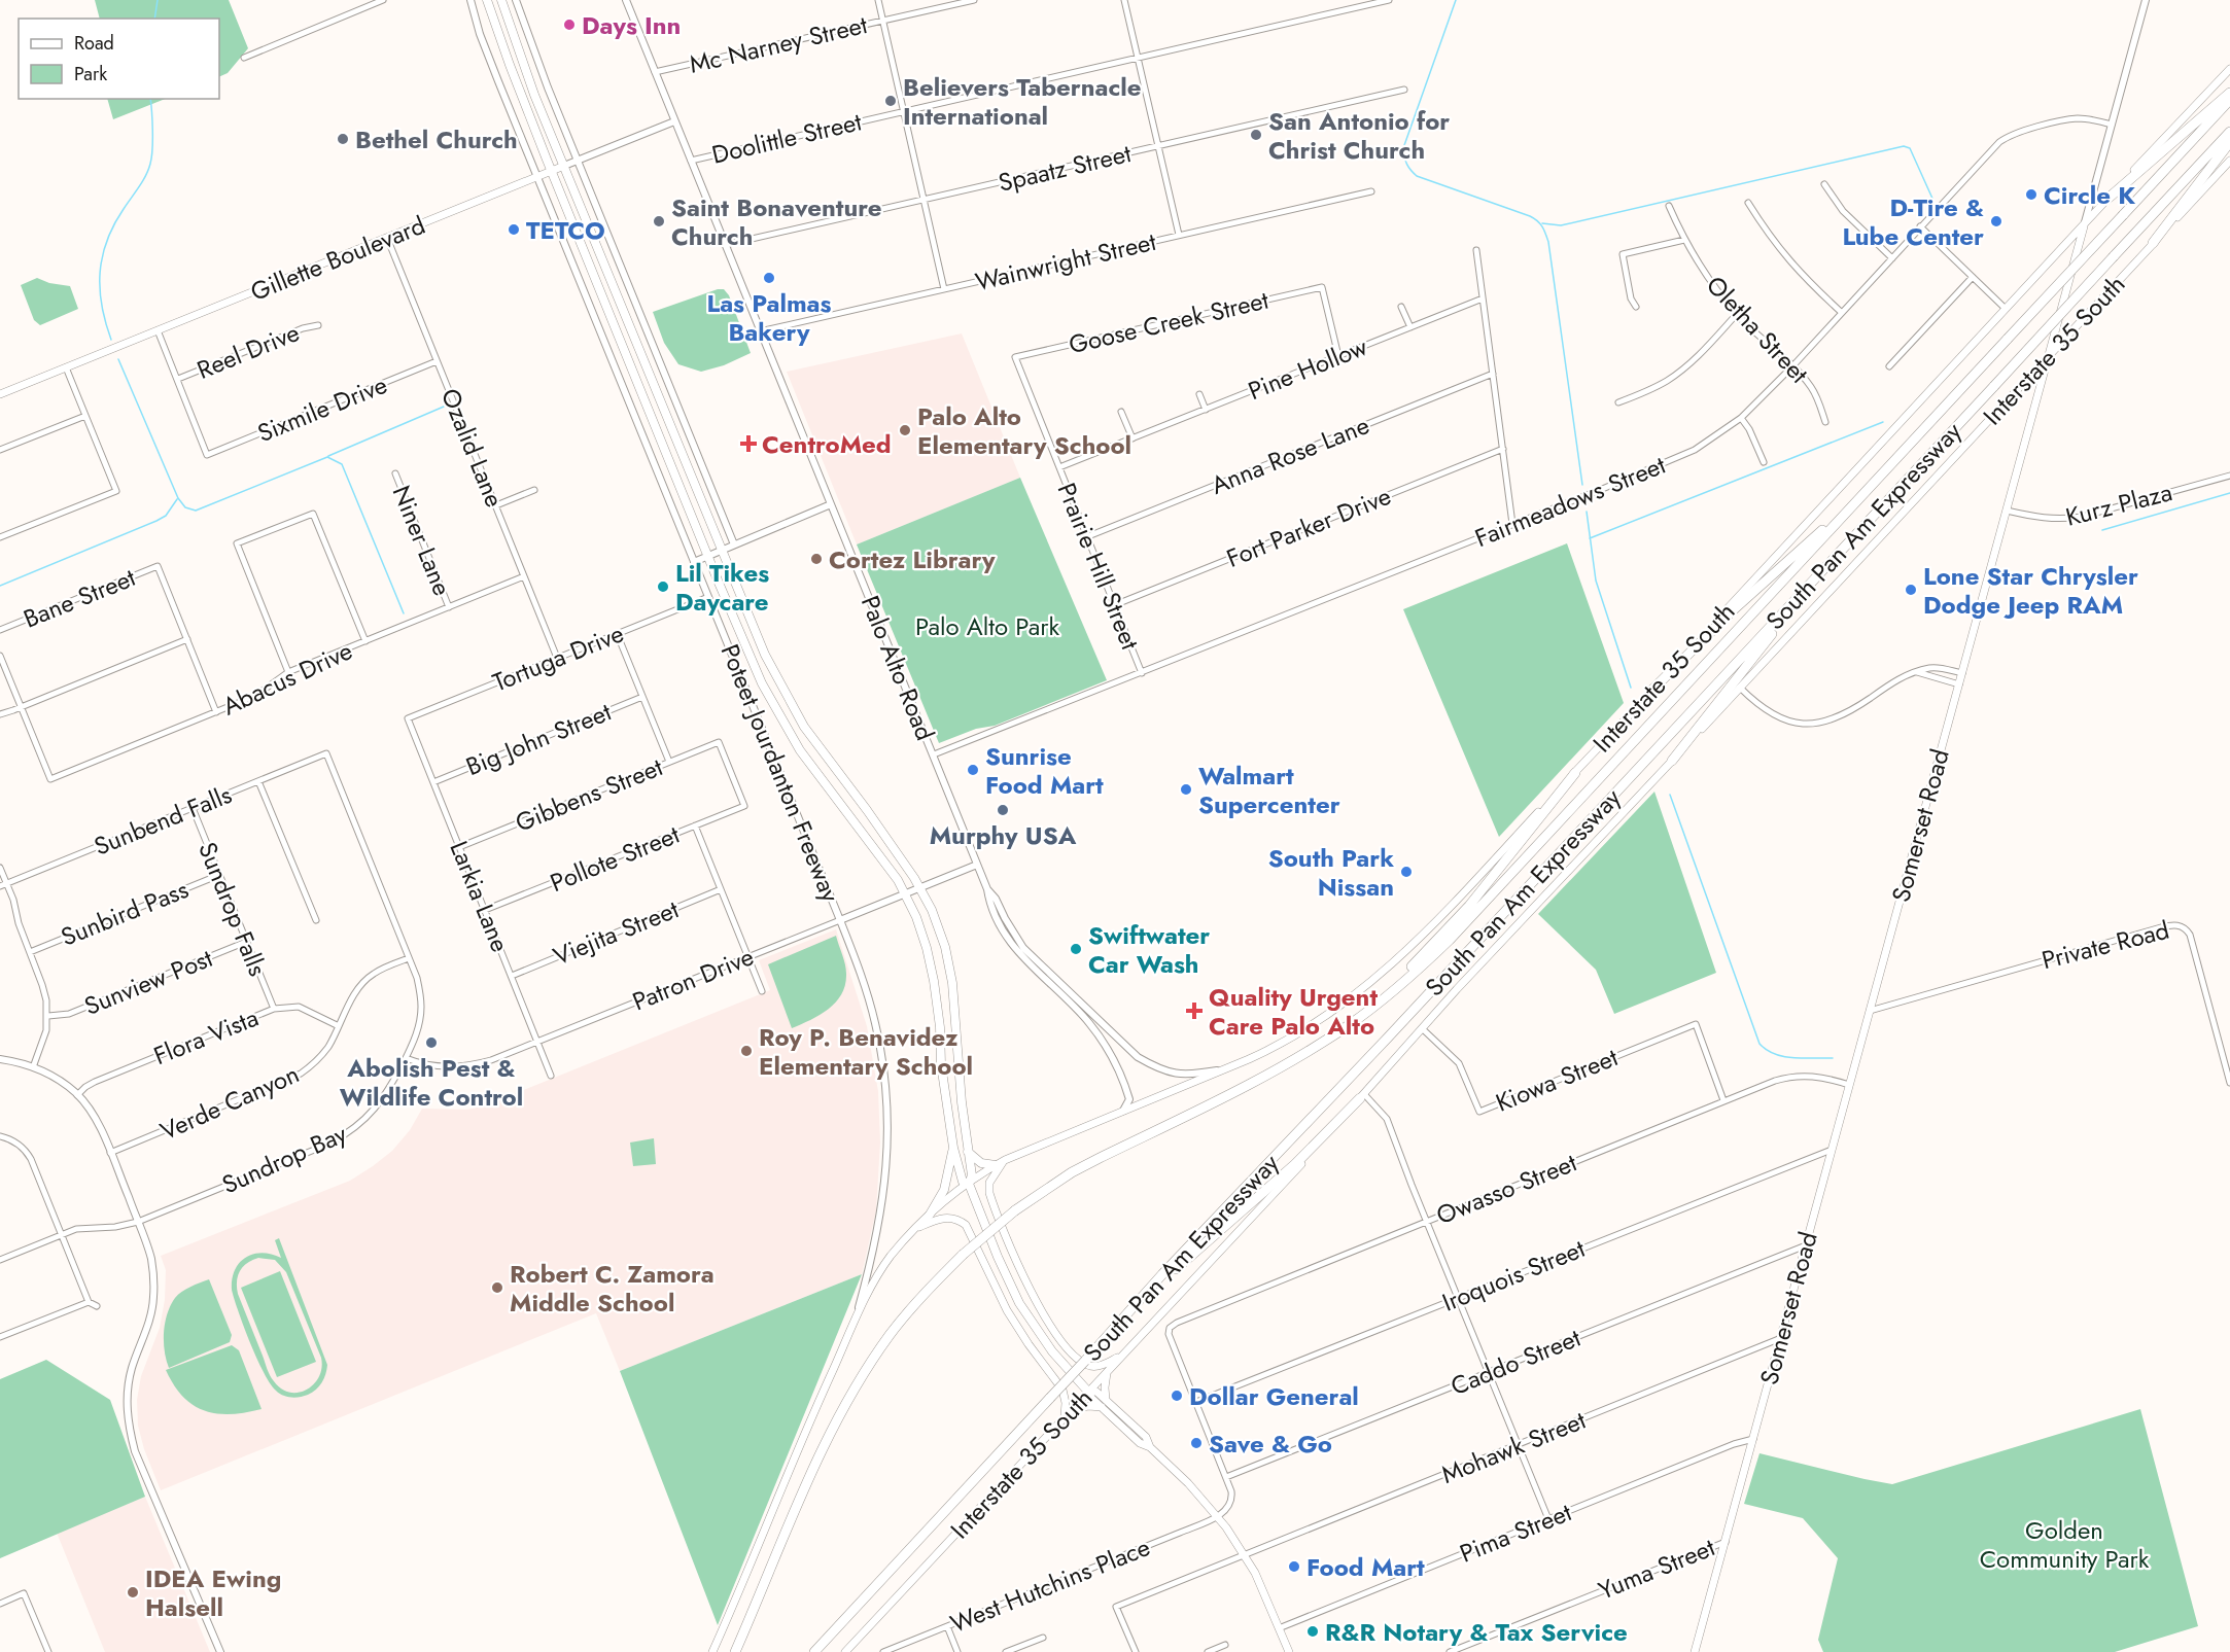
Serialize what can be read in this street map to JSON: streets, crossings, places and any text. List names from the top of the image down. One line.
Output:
{"streets":{"highway":["South Pan Am Expressway"],"main road":["Gillette Boulevard","Interstate 35 South","Poteet Jourdanton Freeway","Somerset Road"],"street":["Mc Narney Street","Doolittle Street","Spaatz Street","Wainwright Street","Goose Creek Street","Oletha Street","Reel Drive","Pine Hollow","Sixmile Drive","Ozalid Lane","Anna Rose Lane","Fairmeadows Street","Kurz Plaza","Fort Parker Drive","Niner Lane","Prairie Hill Street","Bane Street","Tortuga Drive","Palo Alto Road","Abacus Drive","Big John Street","Gibbens Street","Sunbend Falls","Pollote Street","Larkia Lane","Sundrop Falls","Sunbird Pass","Viejita Street","Private Road","Patron Drive","Sunview Post","Flora Vista","Kiowa Street","Verde Canyon","Sundrop Bay","Owasso Street","Iroquois Street","Caddo Street","Mohawk Street","Pima Street","Yuma Street","West Hutchins Place"]},"crossings":[["Mc Narney Street","Palo Alto Road"],["Doolittle Street","Palo Alto Road"],["Spaatz Street","Palo Alto Road"],["Gillette Boulevard","Ozalid Lane"],["Gillette Boulevard","Palo Alto Road"],["Gillette Boulevard","Poteet Jourdanton Freeway"],["Wainwright Street","Palo Alto Road"],["Goose Creek Street","Pine Hollow"],["Goose Creek Street","Prairie Hill Street"],["Oletha Street","Fairmeadows Street"],["Interstate 35 South","Palo Alto Road"],["Interstate 35 South","Poteet Jourdanton Freeway"],["Interstate 35 South","Somerset Road"],["Interstate 35 South","Kiowa Street"],["Reel Drive","Sixmile Drive"],["Pine Hollow","Prairie Hill Street"],["Sixmile Drive","Ozalid Lane"],["Ozalid Lane","Tortuga Drive"],["Ozalid Lane","Abacus Drive"],["Anna Rose Lane","Prairie Hill Street"],["Fairmeadows Street","Prairie Hill Street"],["Fairmeadows Street","Palo Alto Road"],["Fairmeadows Street","Somerset Road"],["Kurz Plaza","Somerset Road"],["Fort Parker Drive","Prairie Hill Street"],["Niner Lane","Abacus Drive"],["Tortuga Drive","Poteet Jourdanton Freeway"],["Tortuga Drive","Larkia Lane"],["Palo Alto Road","Patron Drive"],["Big John Street","Larkia Lane"],["Poteet Jourdanton Freeway","Patron Drive"],["Poteet Jourdanton Freeway","West Hutchins Place"],["Gibbens Street","Pollote Street"],["Gibbens Street","Larkia Lane"],["Sunbend Falls","Sundrop Falls"],["Sunbend Falls","Sundrop Bay"],["Somerset Road","Private Road"],["Somerset Road","Owasso Street"],["Somerset Road","Iroquois Street"],["Somerset Road","Caddo Street"],["Somerset Road","Mohawk Street"],["Somerset Road","Pima Street"],["Somerset Road","Yuma Street"],["Pollote Street","Larkia Lane"],["Larkia Lane","Viejita Street"],["Larkia Lane","Patron Drive"],["Sundrop Falls","Sunbird Pass"],["Sundrop Falls","Sunview Post"],["Sundrop Falls","Flora Vista"],["Patron Drive","Sundrop Bay"],["Flora Vista","Verde Canyon"],["Kiowa Street","Owasso Street"],["Verde Canyon","Sundrop Bay"],["Owasso Street","Iroquois Street"]],"parks":["Palo Alto Park","Golden Community Park"],"places":{"other":["Days Inn","Believers Tabernacle International","San Antonio for Christ Church","Bethel Church","Circle K","Saint Bonaventure Church","D-Tire & Lube Center","TETCO","Las Palmas Bakery","Palo Alto Elementary School","Cortez Library","Lil Tikes Daycare","Lone Star Chrysler Dodge Jeep RAM","Sunrise Food Mart","Walmart Supercenter","Murphy USA","South Park Nissan","Swiftwater Car Wash","Abolish Pest & Wildlife Control","Roy P. Benavidez Elementary School","Robert C. Zamora Middle School","Dollar General","Save & Go","Food Mart","IDEA Ewing Halsell","R&R Notary & Tax Service"],"health":["CentroMed","Quality Urgent Care Palo Alto"]},"legend":["Road","Park"]}
